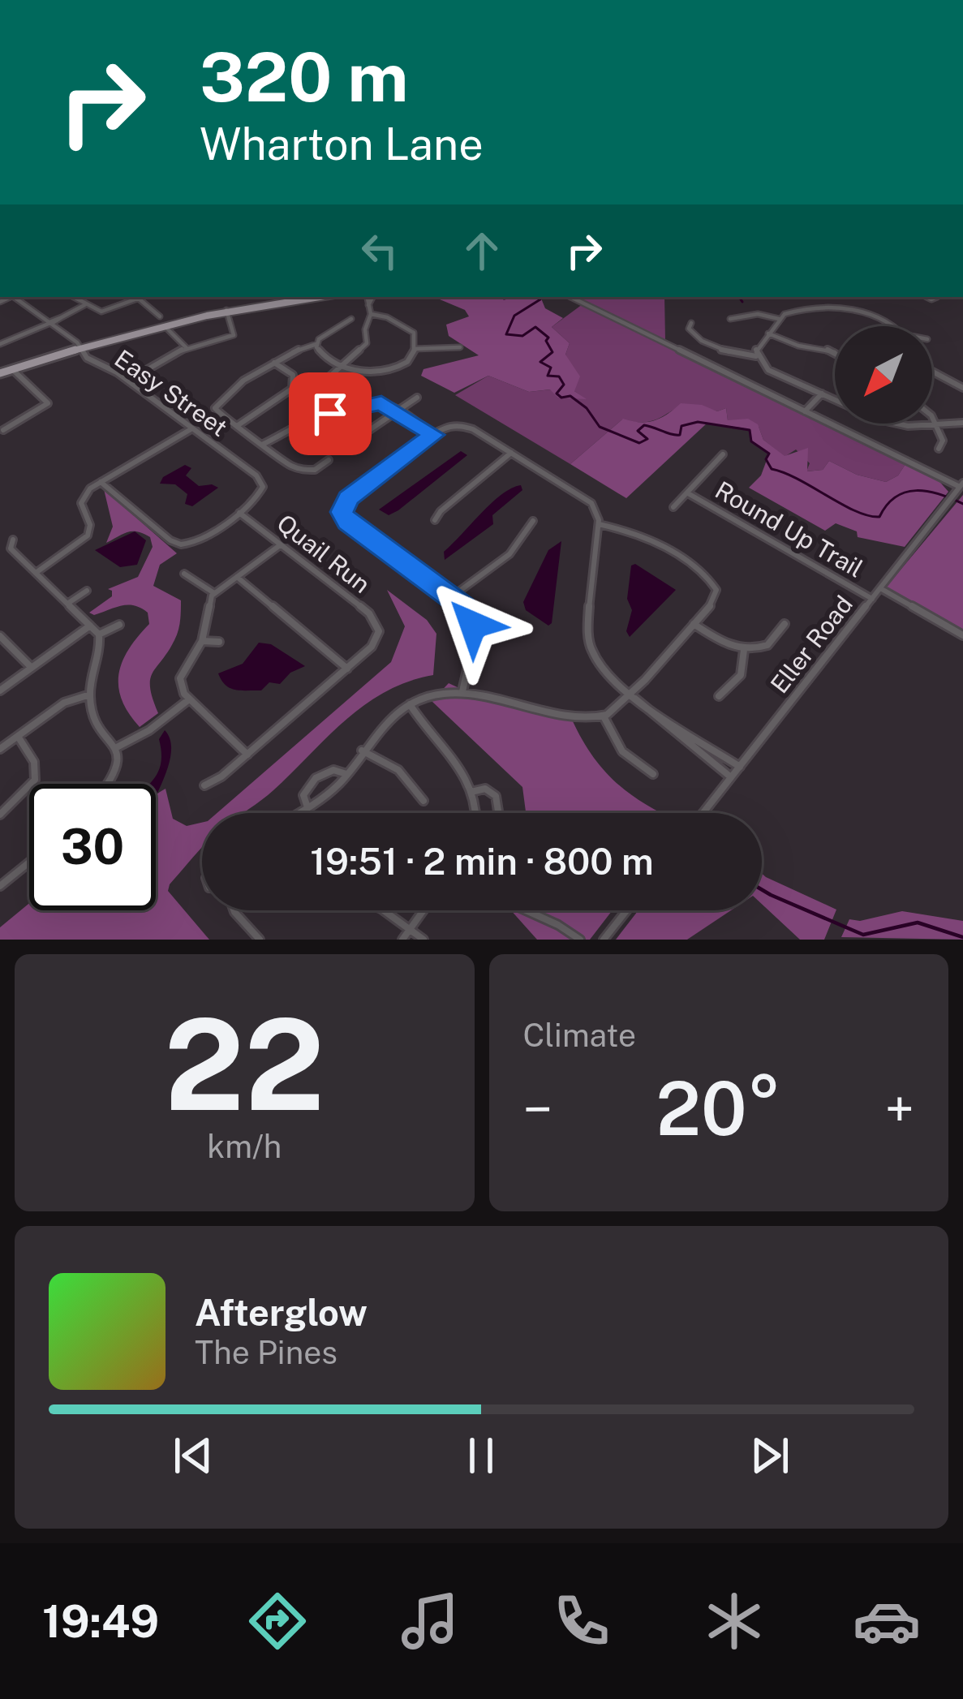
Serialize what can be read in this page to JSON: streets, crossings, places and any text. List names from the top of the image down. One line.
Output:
{"streets":{"street":["Easy Street","Round Up Trail","Quail Run","Eller Road"]},"crossings":[["Easy Street","Quail Run"],["Round Up Trail","Eller Road"]],"north":"bottom left","page":{"turn":["320 m","Wharton Lane"],"limit":"30","trip":"19:51 · 2 min · 800 m","tile":[["22","km/h"],"Climate"],"heat":["−","20°","+"],"song":["Afterglow","The Pines"],"tabs":"19:49"}}
